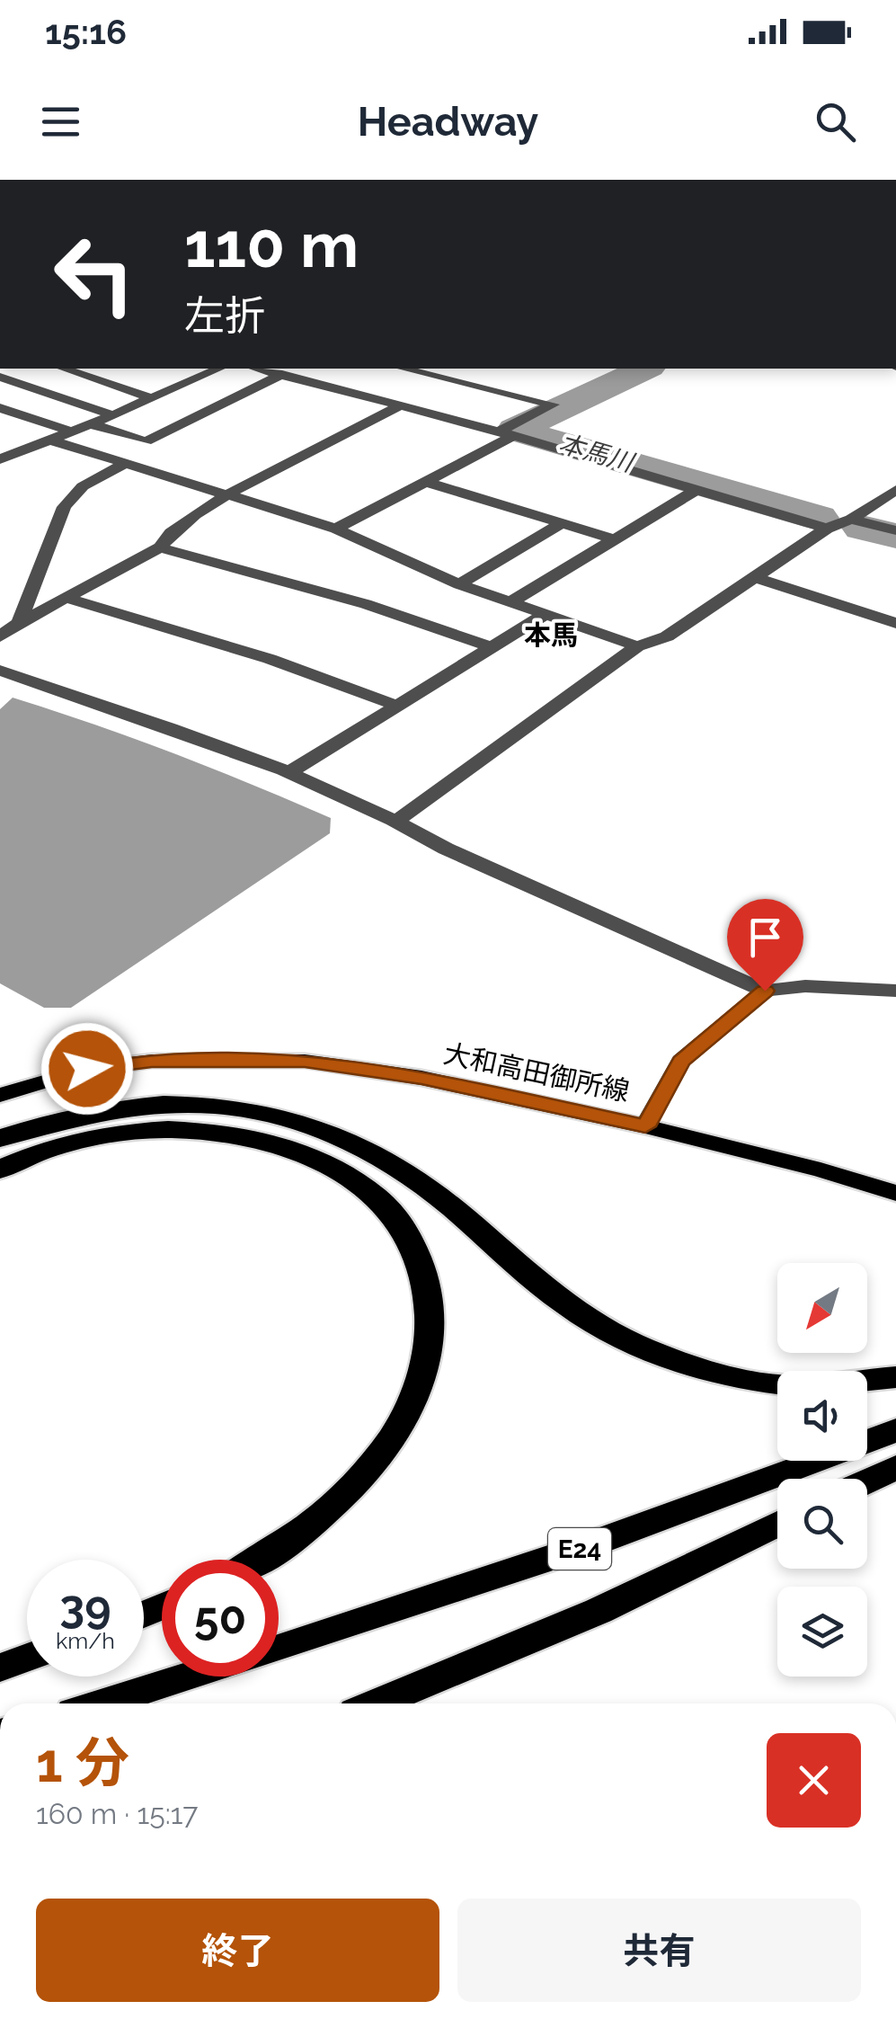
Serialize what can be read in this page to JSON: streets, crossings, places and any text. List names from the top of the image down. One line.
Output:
{"streets":{"highway":["E24"],"main road":["大和高田御所線"]},"districts":["本馬"],"water":["本馬川"],"north":"bottom left","page":{"status":"15:16","header":"Headway","turn":["110 m","左折"],"speed":"39 km/h","limit":"50","heading":["1 分","160 m · 15:17"],"buttons":["終了","共有"]}}
